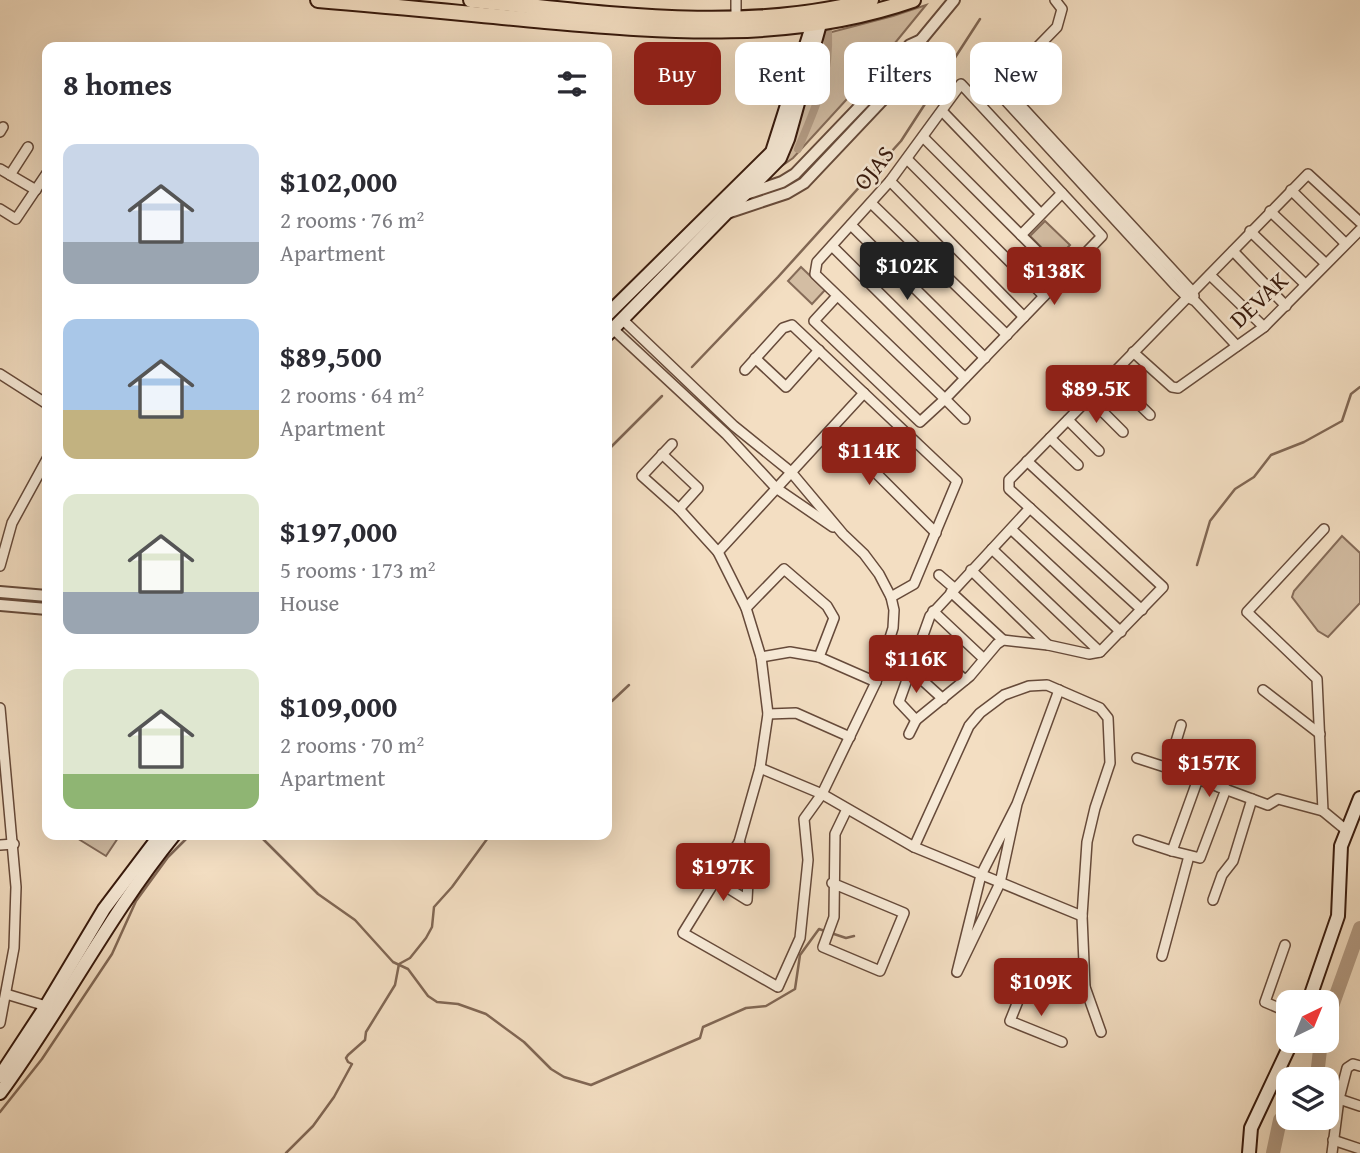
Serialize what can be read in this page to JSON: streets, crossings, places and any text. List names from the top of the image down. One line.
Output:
{"streets":{"street":["OJAS","DEVAK"]},"north":"top right","page":{"chip":["Buy","Rent","Filters","New"],"heading":"8 homes","list":[{"name":"$102,000","note":"2 rooms · 76 m² · Apartment"},{"name":"$89,500","note":"2 rooms · 64 m² · Apartment"},{"name":"$197,000","note":"5 rooms · 173 m² · House"},{"name":"$109,000","note":"2 rooms · 70 m² · Apartment"}],"price":["$102K","$138K","$89.5K","$114K","$116K","$157K","$197K","$109K"]}}
